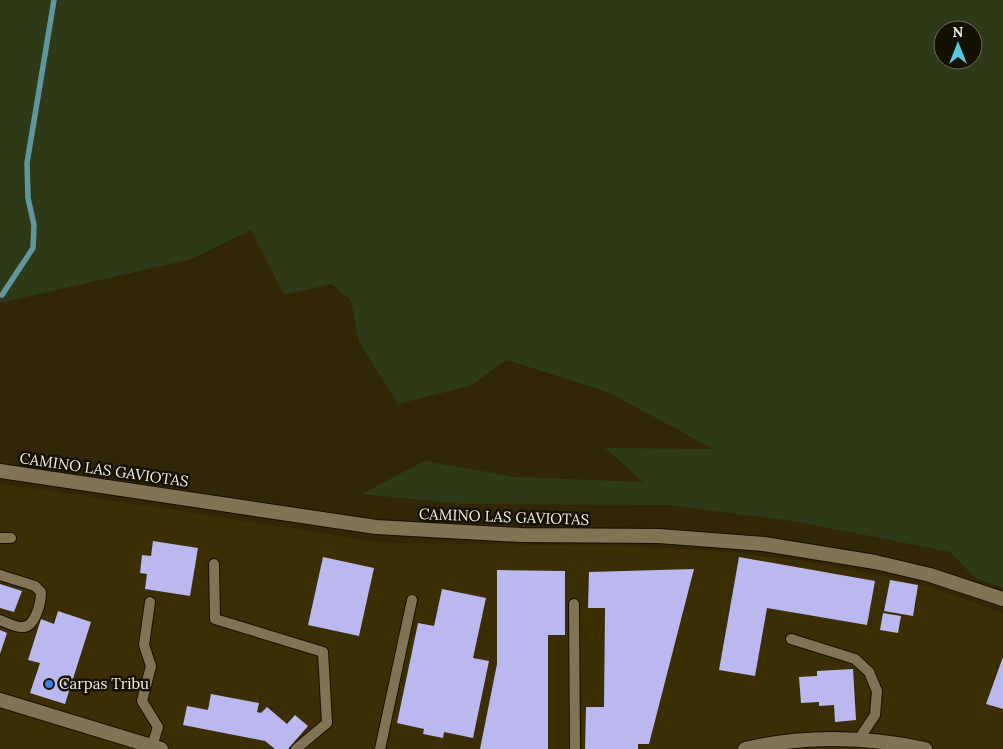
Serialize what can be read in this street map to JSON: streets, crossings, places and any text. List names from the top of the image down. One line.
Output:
{"streets":{"street":["CAMINO LAS GAVIOTAS"]},"places":["Carpas Tribu"],"north":"top"}
